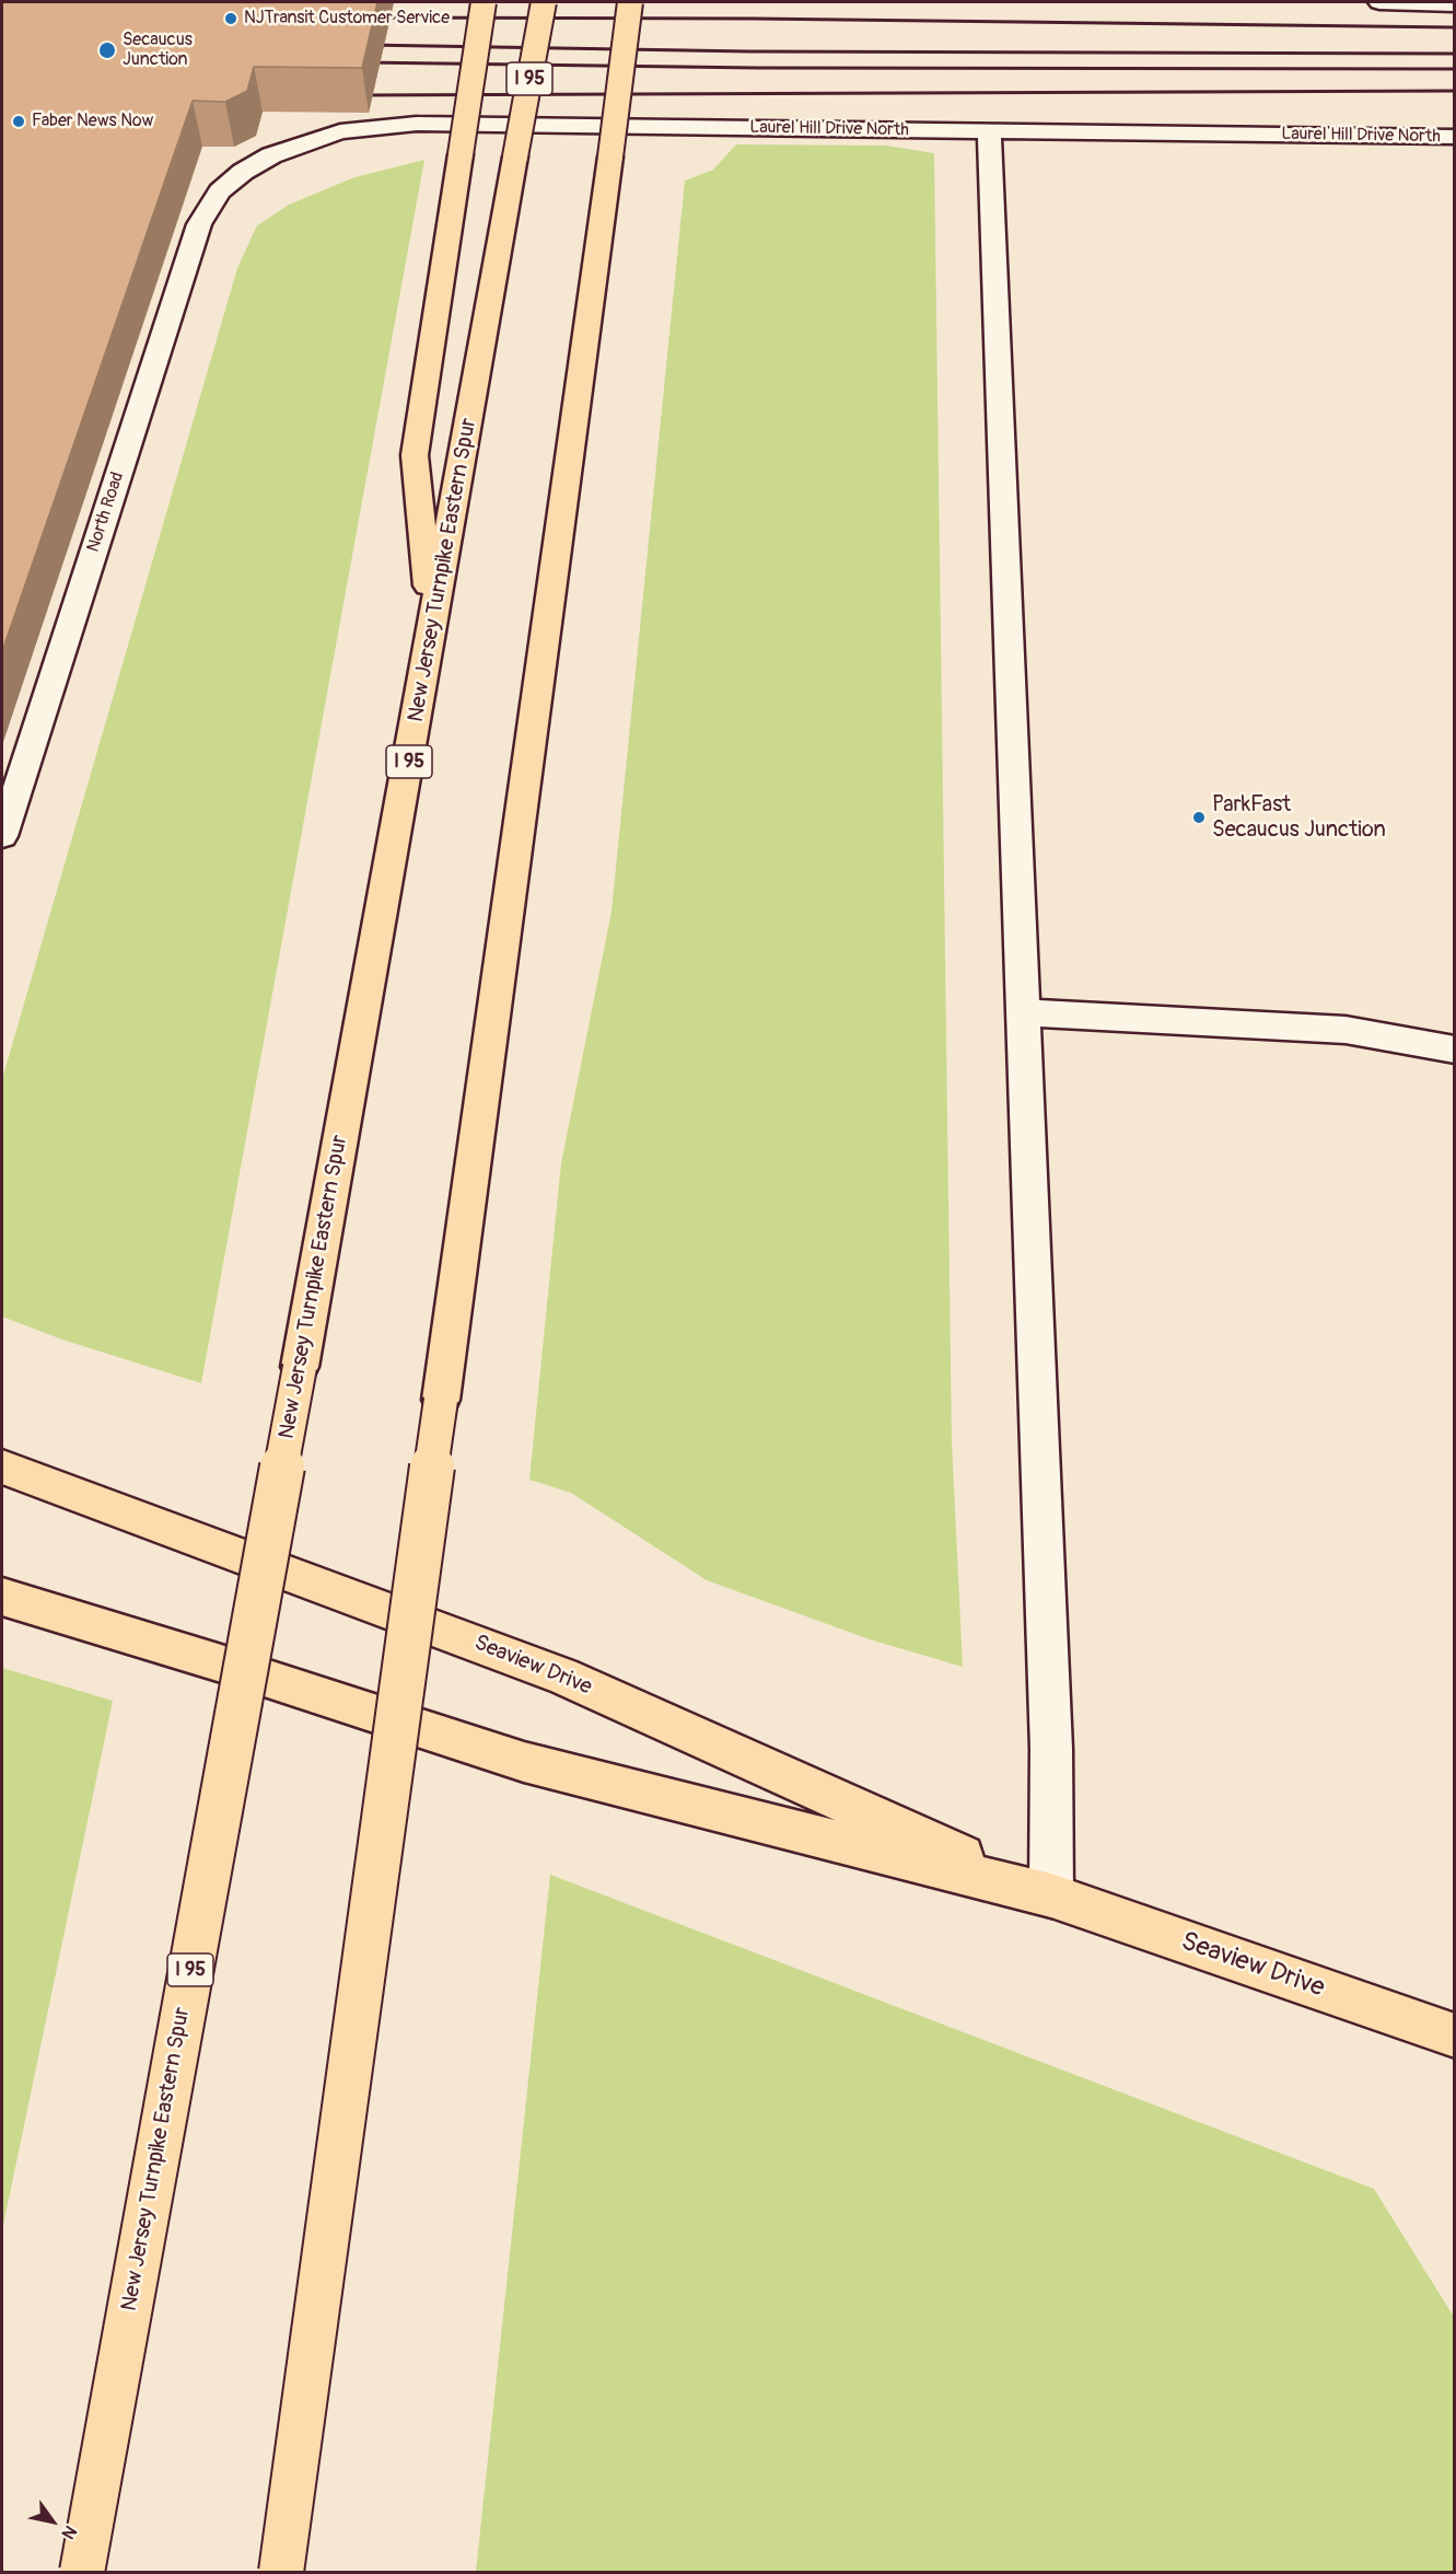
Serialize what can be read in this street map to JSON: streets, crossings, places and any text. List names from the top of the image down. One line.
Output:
{"streets":{"main road":["I 95","New Jersey Turnpike Eastern Spur","Seaview Drive"],"lane":["Laurel Hill Drive North","North Road"]},"crossings":[["Laurel Hill Drive North","North Road"]],"places":["NJTransit Customer Service","Secaucus Junction","Faber News Now","ParkFast Secaucus Junction"],"north":"bottom right"}
